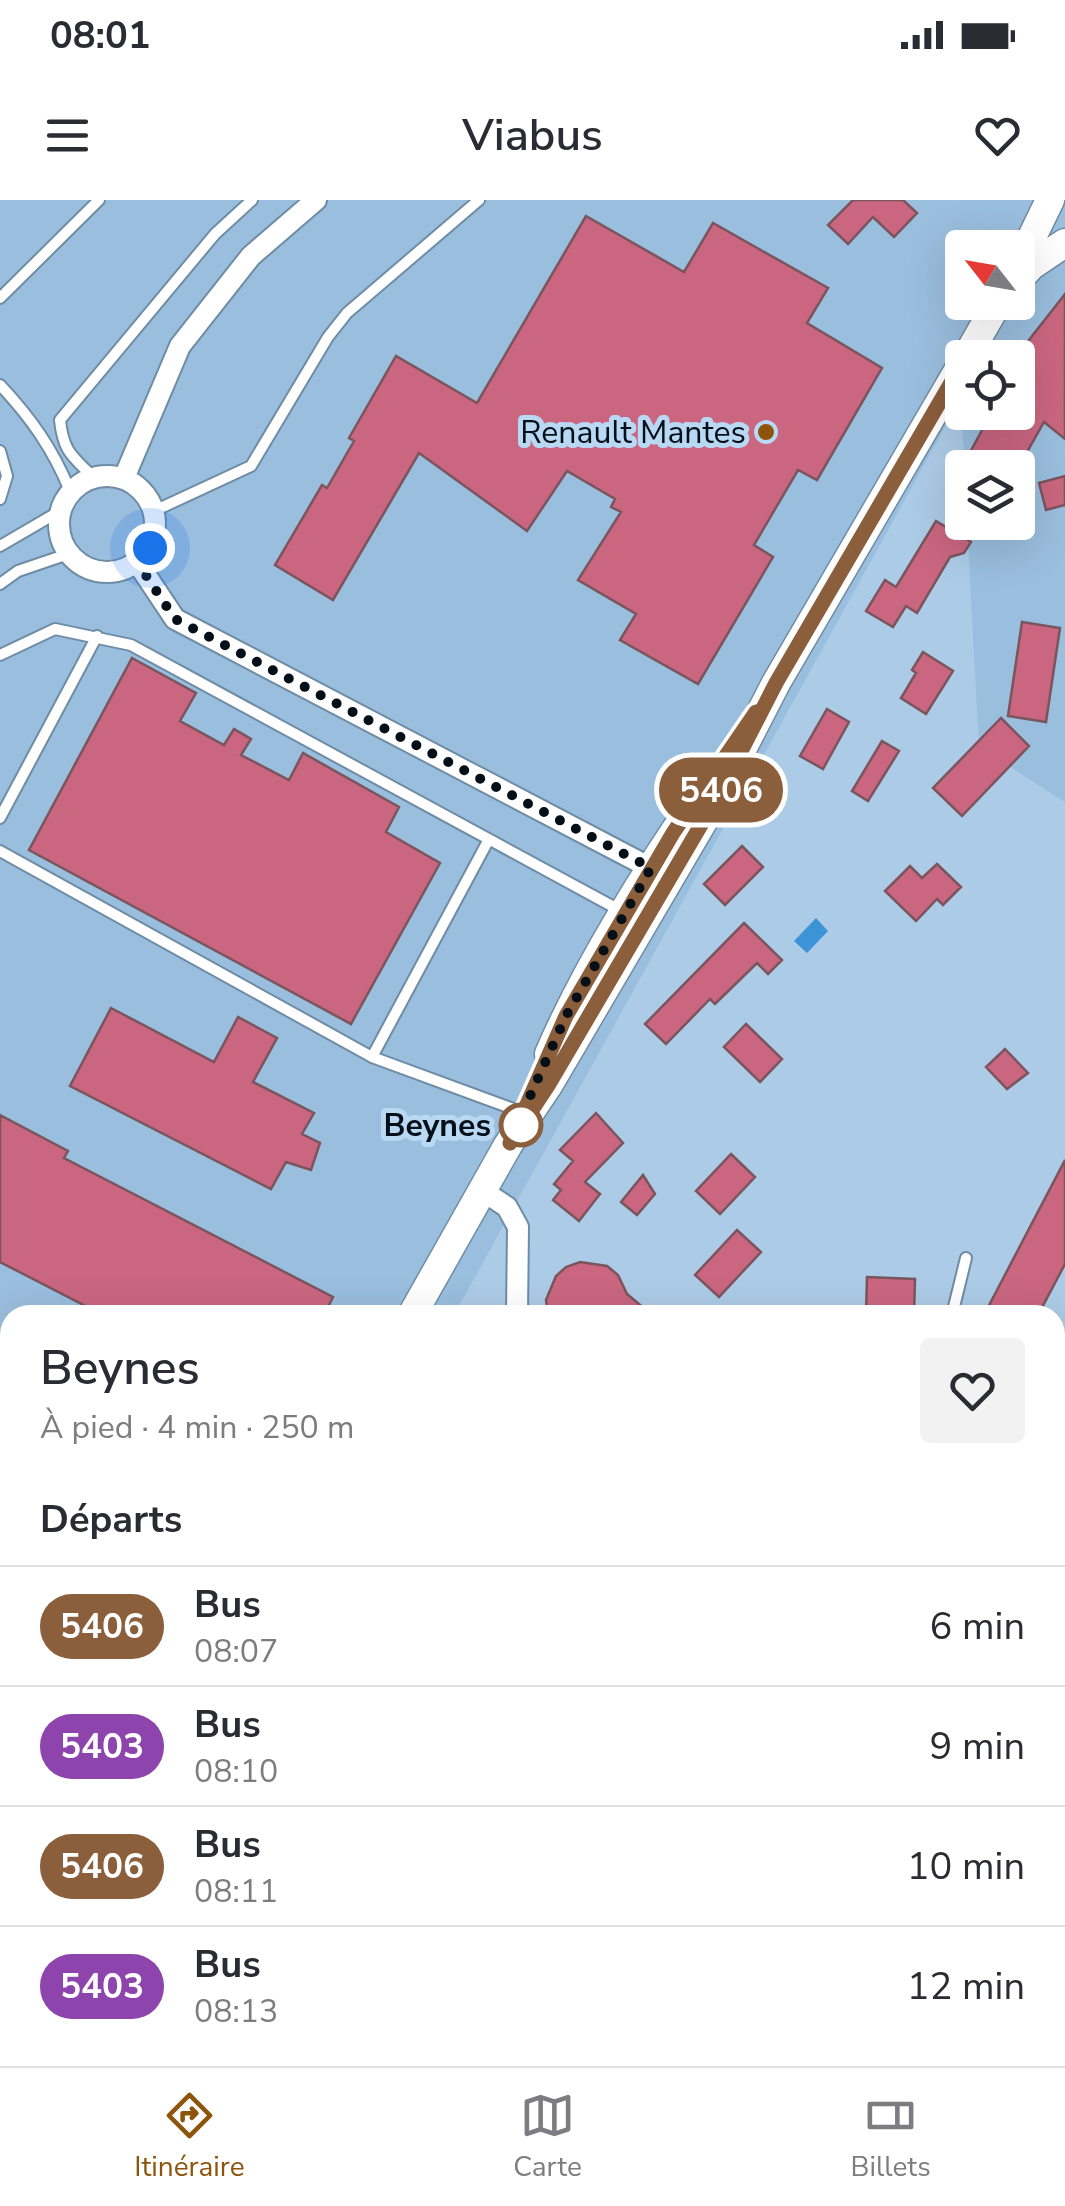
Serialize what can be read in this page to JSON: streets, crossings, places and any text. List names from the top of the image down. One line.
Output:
{"places":["Renault Mantes","Beynes"],"lines":["bus line 5406"],"north":"top left","page":{"status":"08:01","header":"Viabus","on_map":"5406","heading":[["Beynes","À pied · 4 min · 250 m"],"Départs"],"list":[{"mark":"5406","name":"Bus","note":"08:07","value":"6 min"},{"mark":"5403","name":"Bus","note":"08:10","value":"9 min"},{"mark":"5406","name":"Bus","note":"08:11","value":"10 min"},{"mark":"5403","name":"Bus","note":"08:13","value":"12 min"}],"tabs":["Itinéraire","Carte","Billets"]}}
